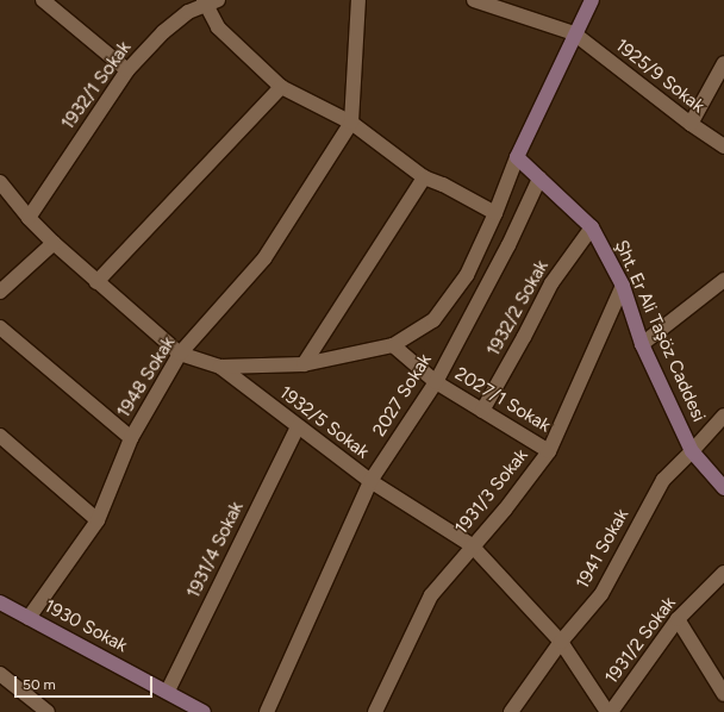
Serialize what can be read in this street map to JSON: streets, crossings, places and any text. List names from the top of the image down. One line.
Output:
{"streets":{"street":["1925/9 Sokak","1932/1 Sokak","1932/2 Sokak","Şht. Er Ali Taşöz Caddesi","1948 Sokak","2027 Sokak","2027/1 Sokak","1932/5 Sokak","1931/3 Sokak","1941 Sokak","1931/4 Sokak","1930 Sokak","1931/2 Sokak"]},"crossings":[["1932/1 Sokak","1932/5 Sokak"],["1932/2 Sokak","Şht. Er Ali Taşöz Caddesi"],["1932/2 Sokak","2027/1 Sokak"],["Şht. Er Ali Taşöz Caddesi","2027 Sokak"],["Şht. Er Ali Taşöz Caddesi","1931/3 Sokak"],["Şht. Er Ali Taşöz Caddesi","1941 Sokak"],["1948 Sokak","1932/5 Sokak"],["1948 Sokak","1930 Sokak"],["2027 Sokak","2027/1 Sokak"],["2027 Sokak","1932/5 Sokak"],["2027/1 Sokak","1931/3 Sokak"],["1932/5 Sokak","1931/3 Sokak"],["1932/5 Sokak","1941 Sokak"],["1932/5 Sokak","1931/4 Sokak"],["1932/5 Sokak","1931/2 Sokak"],["1931/4 Sokak","1930 Sokak"]],"scale_bar":"50 m"}
